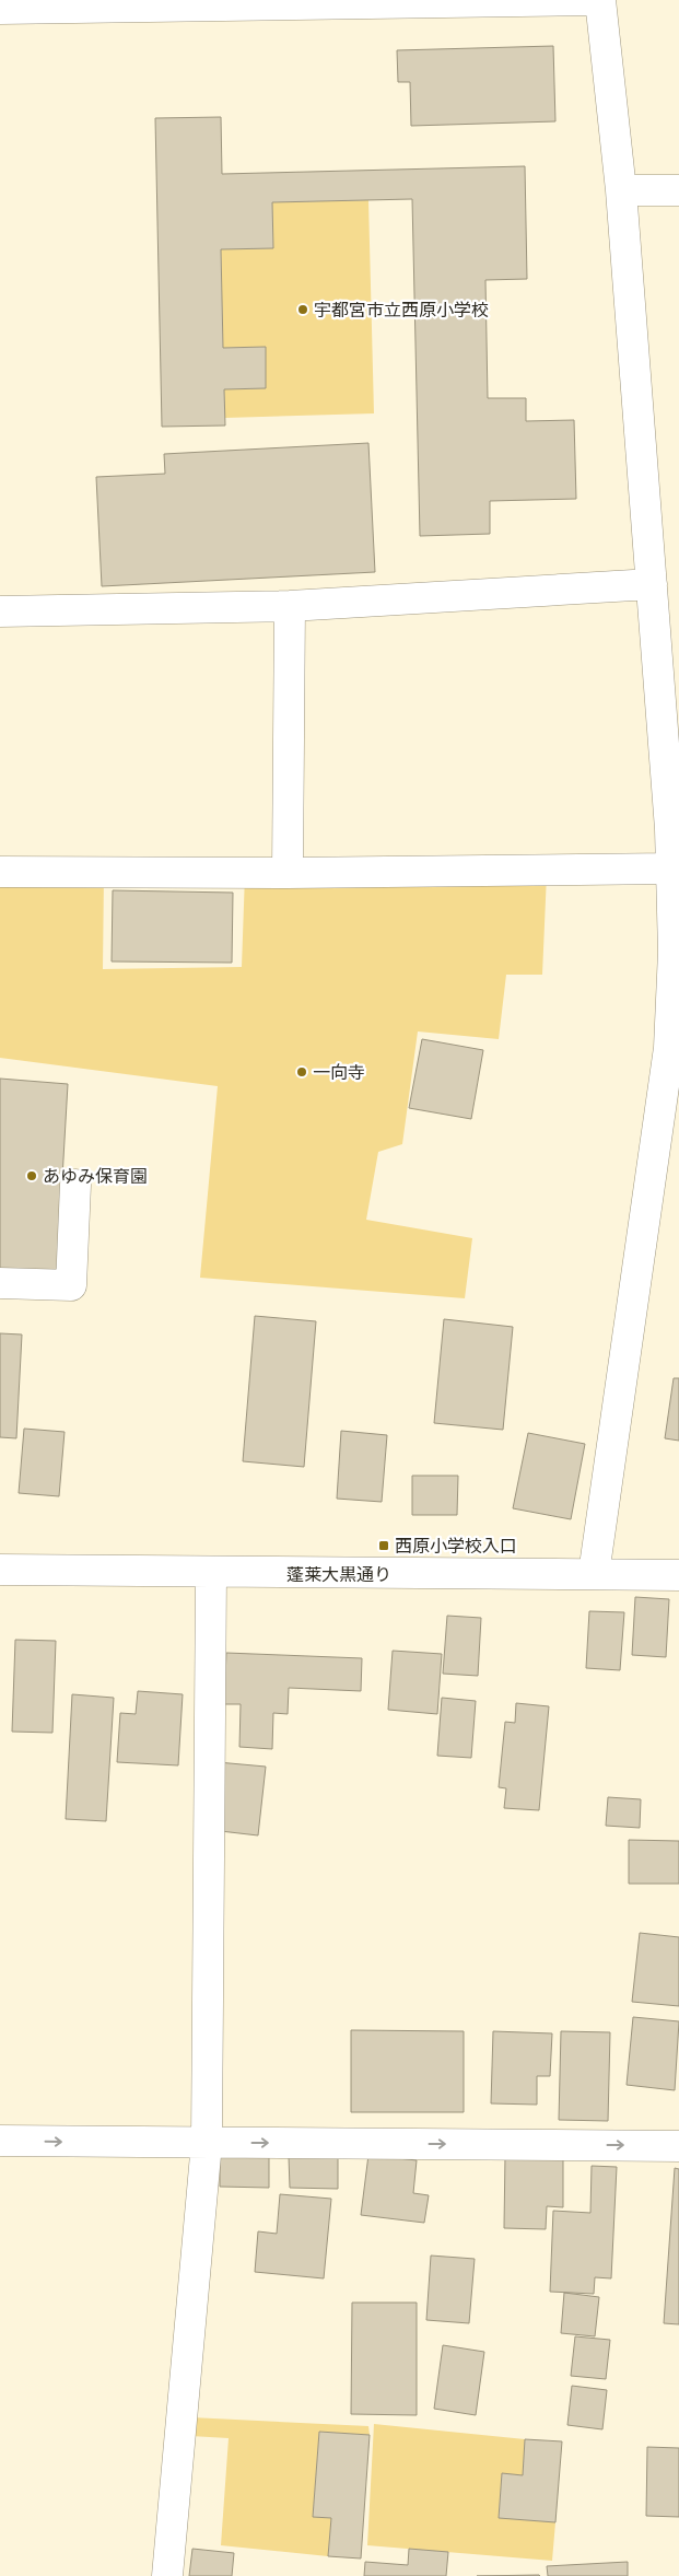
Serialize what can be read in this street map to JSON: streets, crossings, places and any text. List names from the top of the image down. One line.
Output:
{"streets":{"street":["蓬莱大黒通り"]},"places":{"other":["宇都宮市立西原小学校","一向寺","あゆみ保育園"],"transit":["西原小学校入口"]}}
